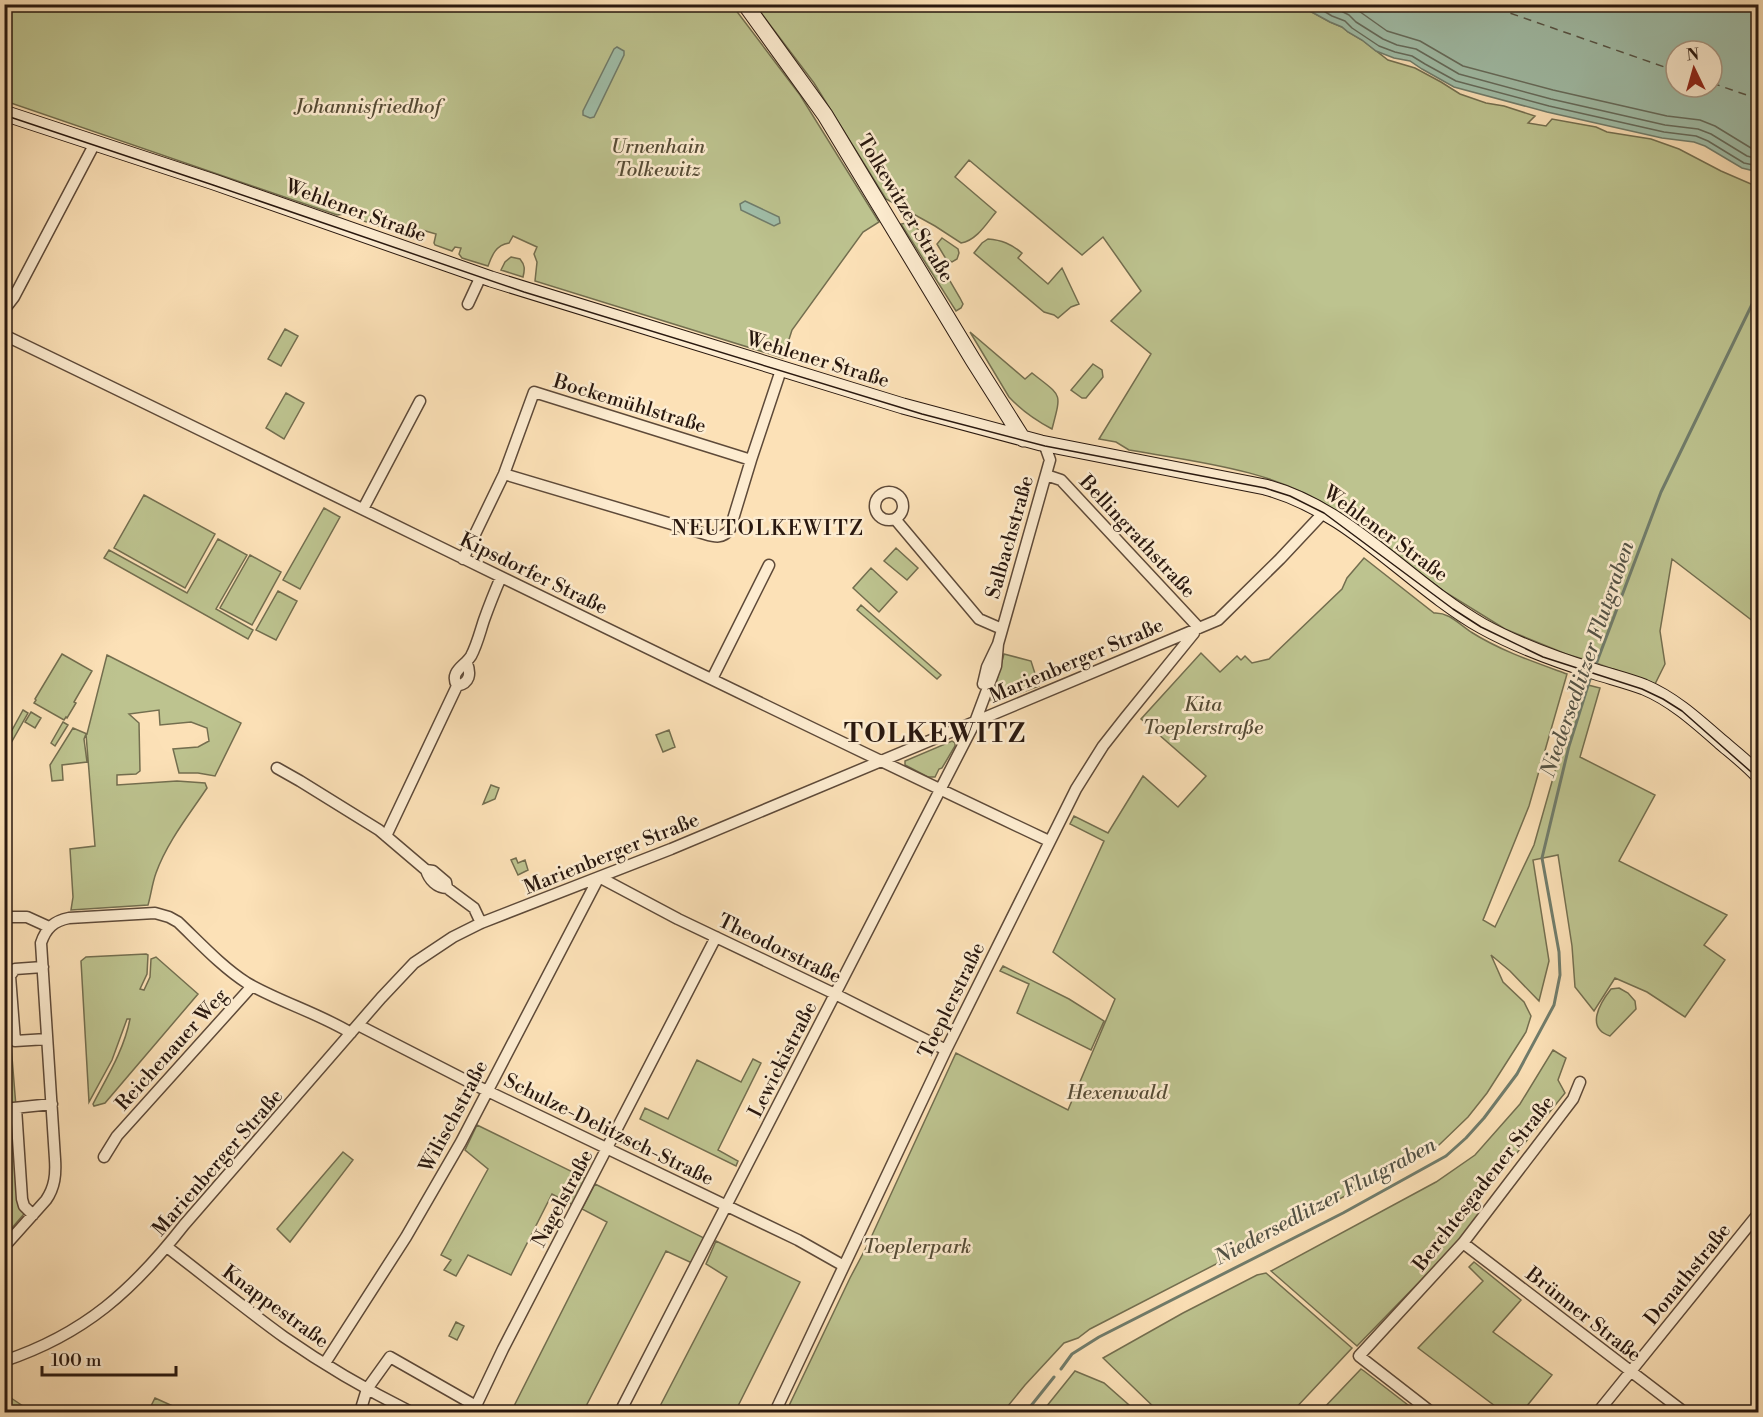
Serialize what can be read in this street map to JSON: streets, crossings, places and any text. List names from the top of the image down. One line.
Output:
{"streets":{"main road":["Tolkewitzer Straße","Wehlener Straße"],"street":["Bockemühlstraße","Bellingrathstraße","Salbachstraße","Kipsdorfer Straße","Marienberger Straße","Theodorstraße","Toeplerstraße","Reichenauer Weg","Lewickistraße","Wilischstraße","Schulze-Delitzsch-Straße","Berchtesgadener Straße","Nagelstraße","Donathstraße","Knappestraße","Brünner Straße"]},"crossings":[["Tolkewitzer Straße","Wehlener Straße"],["Wehlener Straße","Salbachstraße"],["Wehlener Straße","Marienberger Straße"],["Bockemühlstraße","Kipsdorfer Straße"],["Bellingrathstraße","Salbachstraße"],["Bellingrathstraße","Marienberger Straße"],["Bellingrathstraße","Toeplerstraße"],["Salbachstraße","Marienberger Straße"],["Salbachstraße","Lewickistraße"],["Kipsdorfer Straße","Marienberger Straße"],["Kipsdorfer Straße","Toeplerstraße"],["Kipsdorfer Straße","Lewickistraße"],["Marienberger Straße","Theodorstraße"],["Marienberger Straße","Toeplerstraße"],["Marienberger Straße","Lewickistraße"],["Marienberger Straße","Wilischstraße"],["Marienberger Straße","Schulze-Delitzsch-Straße"],["Marienberger Straße","Knappestraße"],["Theodorstraße","Toeplerstraße"],["Theodorstraße","Lewickistraße"],["Theodorstraße","Wilischstraße"],["Theodorstraße","Nagelstraße"],["Toeplerstraße","Schulze-Delitzsch-Straße"],["Reichenauer Weg","Schulze-Delitzsch-Straße"],["Lewickistraße","Schulze-Delitzsch-Straße"],["Wilischstraße","Schulze-Delitzsch-Straße"],["Wilischstraße","Knappestraße"],["Schulze-Delitzsch-Straße","Nagelstraße"],["Berchtesgadener Straße","Brünner Straße"],["Donathstraße","Brünner Straße"]],"districts":["NEUTOLKEWITZ","TOLKEWITZ"],"water":["Niedersedlitzer Flutgraben"],"parks":["Johannisfriedhof","Urnenhain Tolkewitz","Kita Toeplerstraße","Hexenwald","Toeplerpark"],"scale_bar":"100 m","north":"top"}
